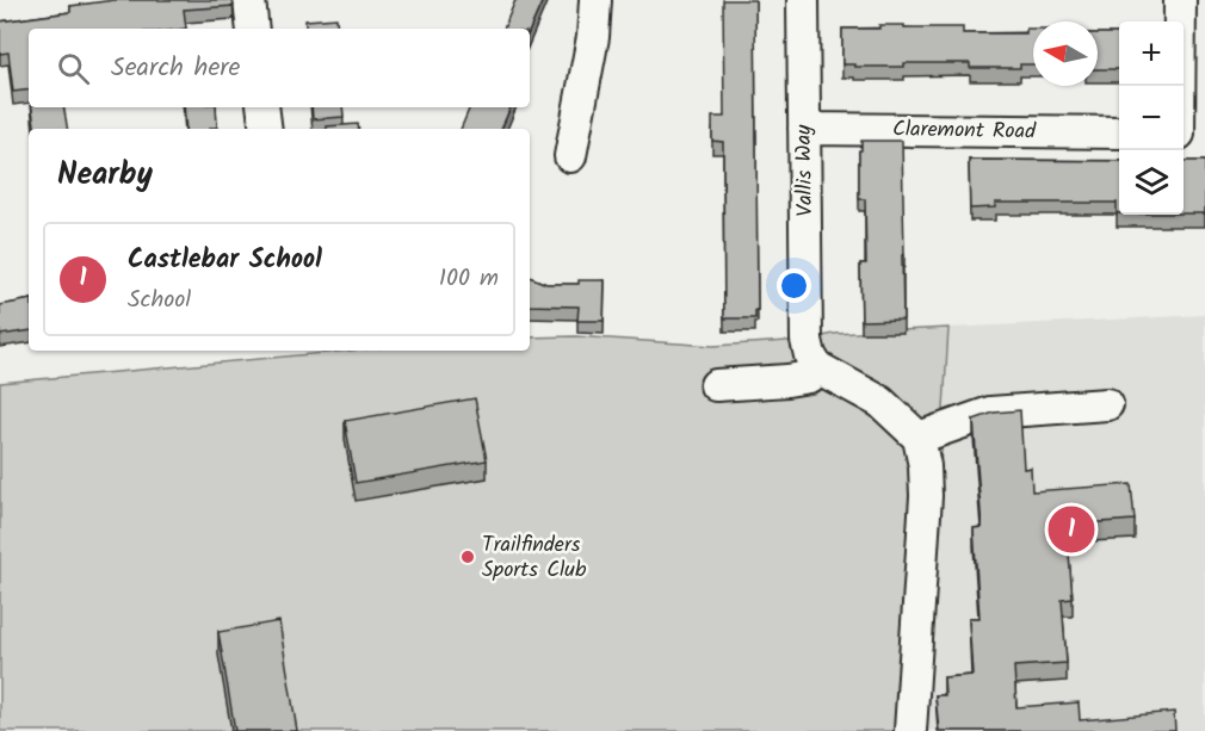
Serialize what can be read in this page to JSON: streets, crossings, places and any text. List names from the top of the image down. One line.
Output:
{"streets":{"street":["Claremont Road","Vallis Way"]},"crossings":[["Claremont Road","Vallis Way"]],"places":["Trailfinders Sports Club"],"north":"left","page":{"map_buttons":["+","−"],"search":"Search here","heading":"Nearby","list":[{"mark":"1","name":"Castlebar School","note":"School","value":"100 m"}],"pins":"1"}}
